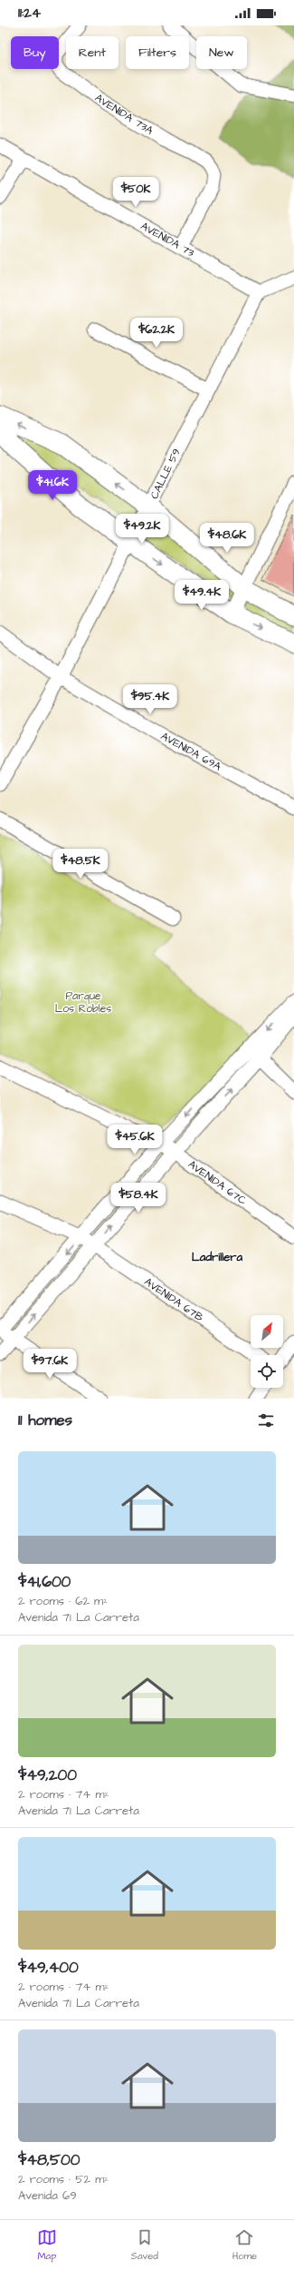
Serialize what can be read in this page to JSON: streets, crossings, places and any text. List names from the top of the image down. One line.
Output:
{"streets":{"street":["AVENIDA 73A","AVENIDA 73","CALLE 59","AVENIDA 69A","AVENIDA 67C","AVENIDA 67B"]},"crossings":[["AVENIDA 73A","AVENIDA 73"],["AVENIDA 73","CALLE 59"],["CALLE 59","AVENIDA 69A"]],"districts":["Ladrillera"],"parks":["Parque Los Robles"],"north":"top right","page":{"status":"11:24","chip":["Buy","Rent","Filters","New"],"price":["$50K","$62.2K","$41.6K","$49.2K","$48.6K","$49.4K","$95.4K","$48.5K","$45.6K","$58.4K","$97.6K"],"heading":"11 homes","list":[{"name":"$41,600","note":"2 rooms · 62 m² · Avenida 71 La Carreta"},{"name":"$49,200","note":"2 rooms · 74 m² · Avenida 71 La Carreta"},{"name":"$49,400","note":"2 rooms · 74 m² · Avenida 71 La Carreta"},{"name":"$48,500","note":"2 rooms · 52 m² · Avenida 69"}],"tabs":["Map","Saved","Home"]}}
